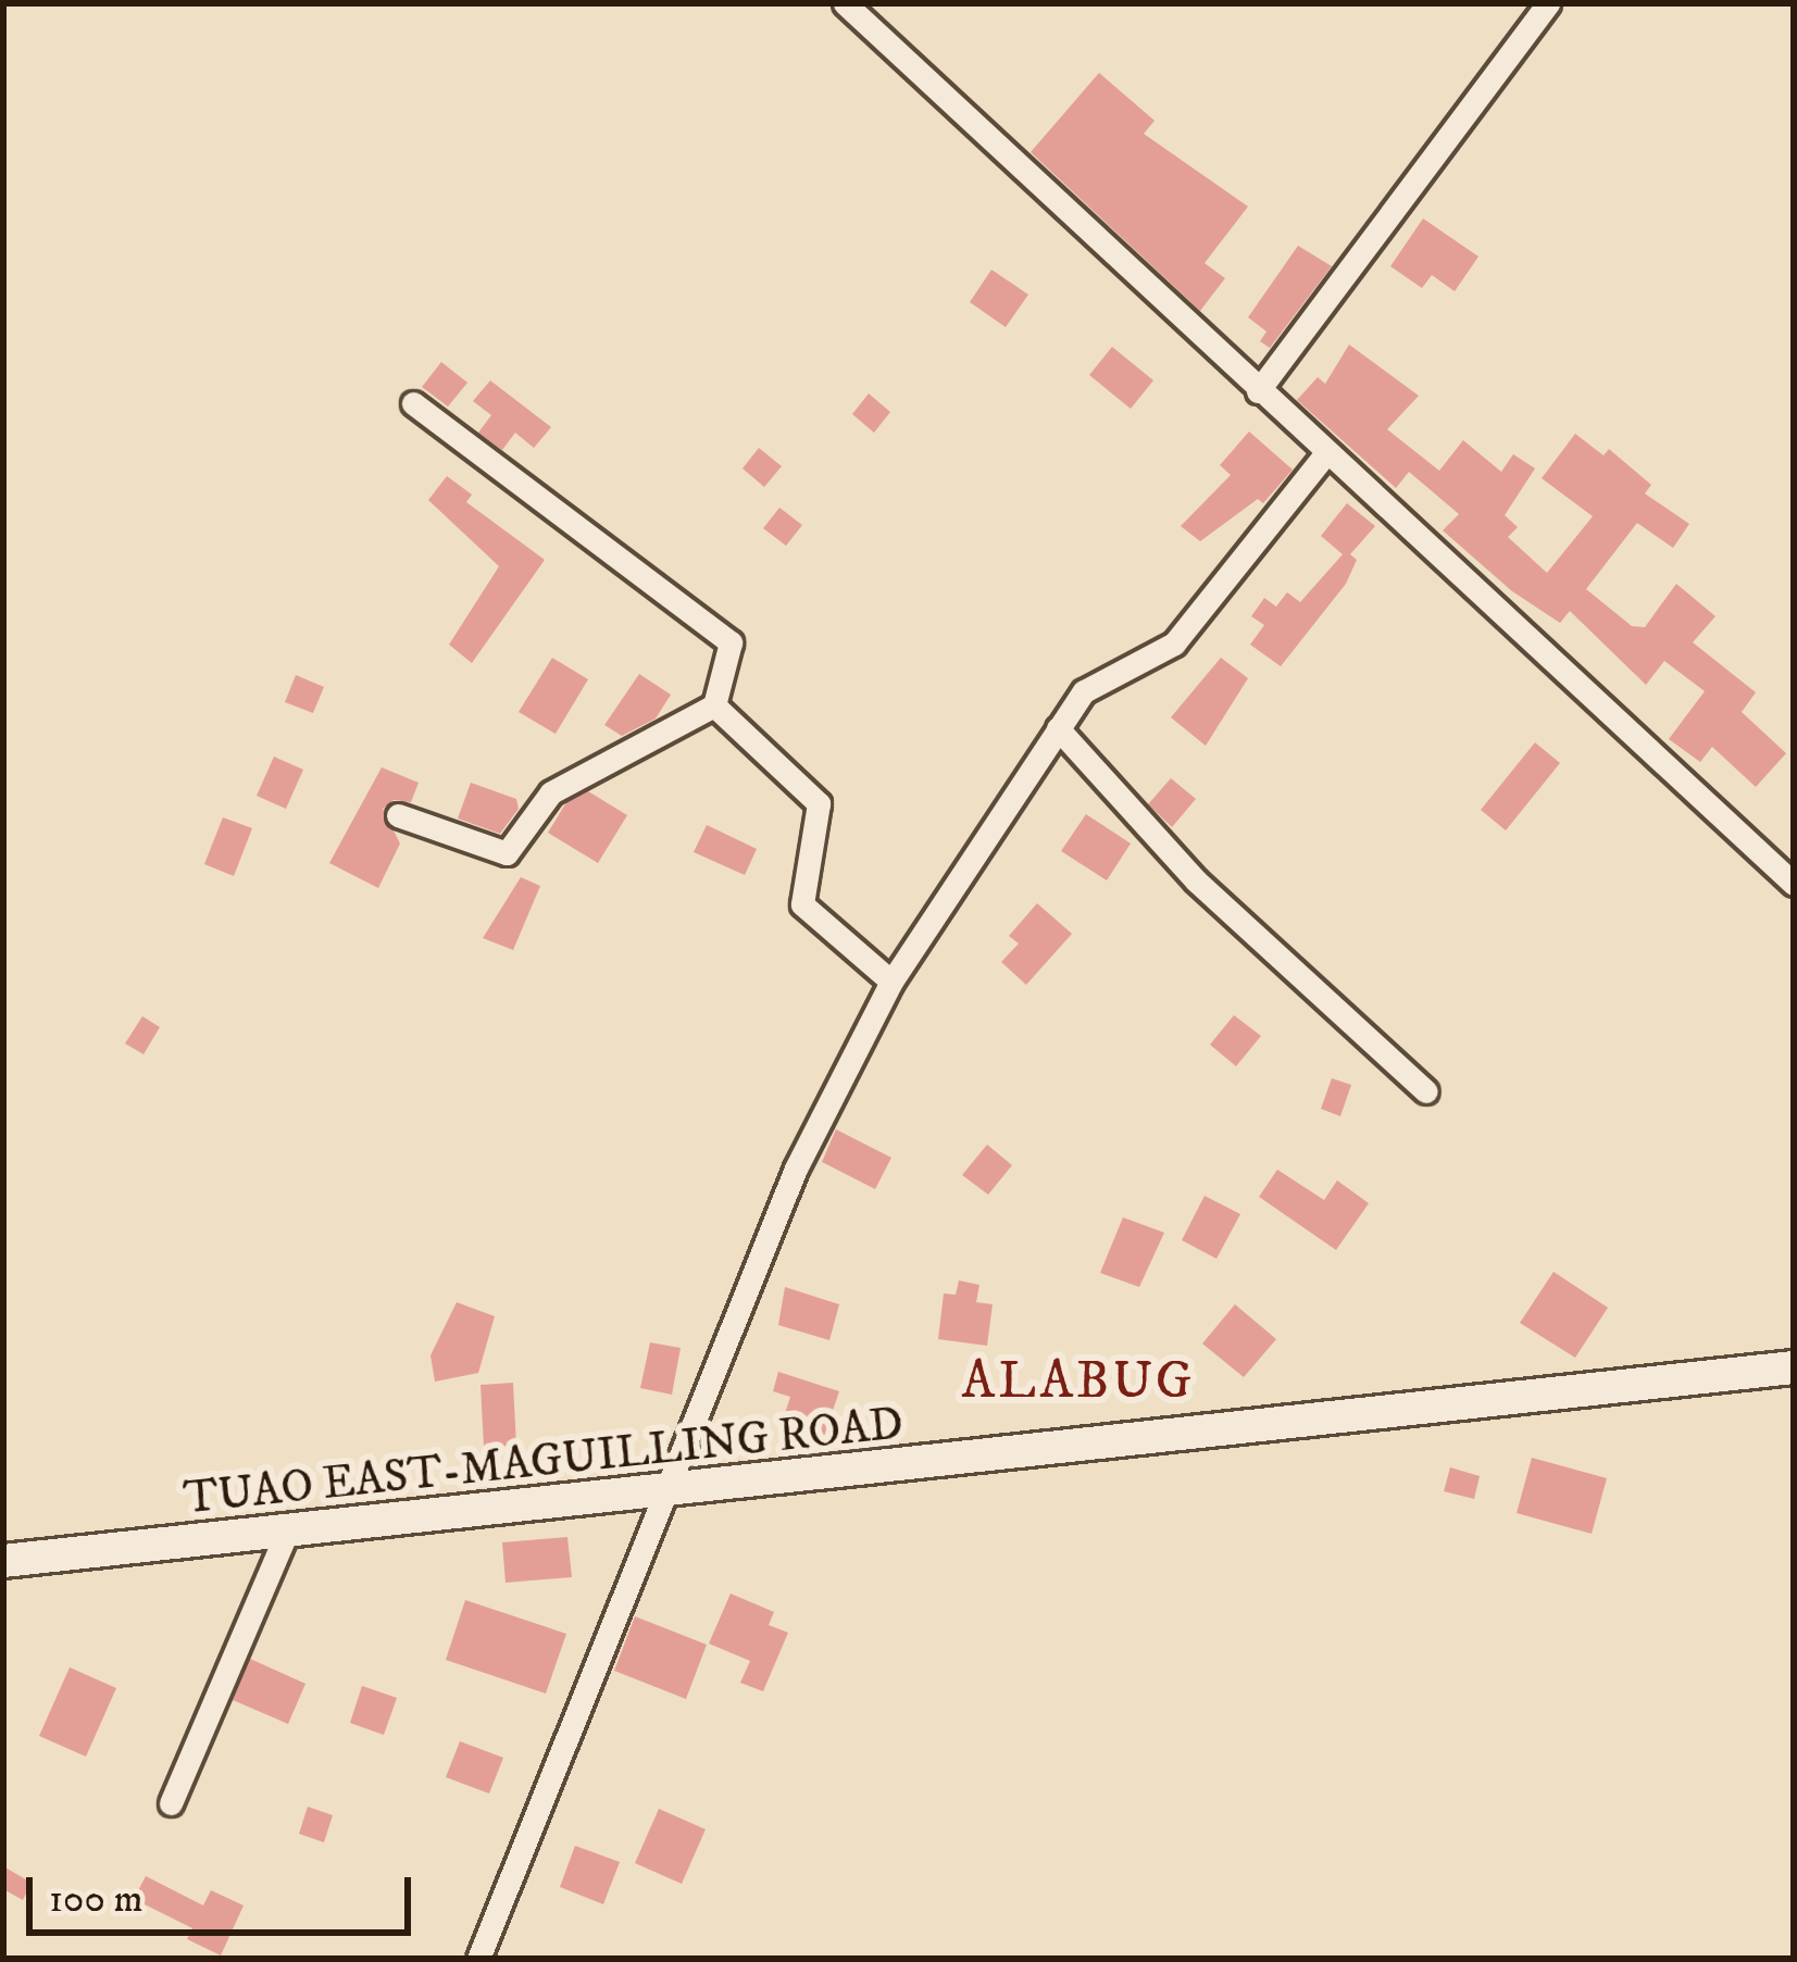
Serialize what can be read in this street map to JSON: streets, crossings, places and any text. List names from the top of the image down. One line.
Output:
{"streets":{"main road":["TUAO EAST-MAGUILLING ROAD"]},"districts":["ALABUG"],"scale_bar":"100 m"}
